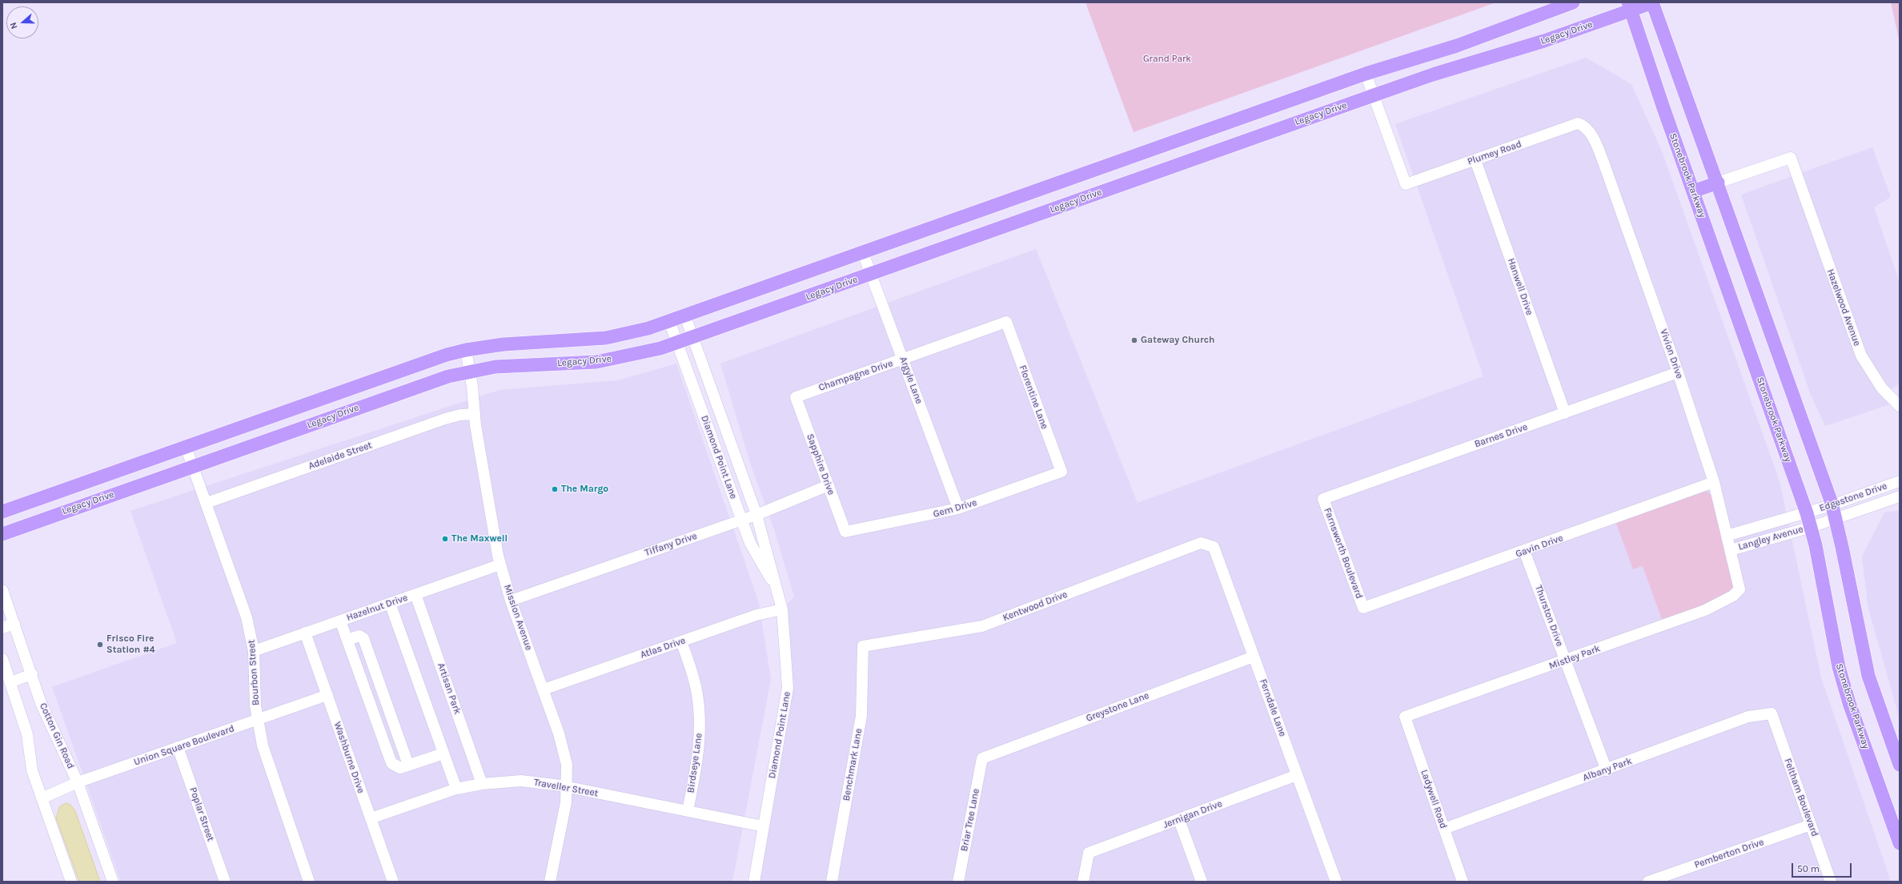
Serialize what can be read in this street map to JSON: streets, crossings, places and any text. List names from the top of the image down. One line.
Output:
{"streets":{"main road":["Legacy Drive","Stonebrook Parkway"],"street":["Plumey Road","Hanwell Drive","Hazelwood Avenue","Vivion Drive","Champagne Drive","Argyle Lane","Florentine Lane","Barnes Drive","Adelaide Street","Diamond Point Lane","Sapphire Drive","Edgestone Drive","Gem Drive","Langley Avenue","Tiffany Drive","Gavin Drive","Farnsworth Boulevard","Kentwood Drive","Hazelnut Drive","Thurston Drive","Mission Avenue","Atlas Drive","Mistley Park","Bourbon Street","Artisan Park","Greystone Lane","Ferndale Lane","Cotton Gin Road","Union Square Boulevard","Washburne Drive","Birdseye Lane","Benchmark Lane","Albany Park","Traveller Street","Feltham Boulevard","Ladywell Road","Poplar Street","Jernigan Drive","Briar Tree Lane","Pemberton Drive"]},"crossings":[["Legacy Drive","Plumey Road"],["Legacy Drive","Stonebrook Parkway"],["Legacy Drive","Argyle Lane"],["Legacy Drive","Diamond Point Lane"],["Legacy Drive","Mission Avenue"],["Legacy Drive","Bourbon Street"],["Plumey Road","Hanwell Drive"],["Plumey Road","Vivion Drive"],["Stonebrook Parkway","Edgestone Drive"],["Stonebrook Parkway","Langley Avenue"],["Hanwell Drive","Barnes Drive"],["Vivion Drive","Barnes Drive"],["Vivion Drive","Langley Avenue"],["Vivion Drive","Gavin Drive"],["Vivion Drive","Mistley Park"],["Champagne Drive","Argyle Lane"],["Champagne Drive","Florentine Lane"],["Champagne Drive","Sapphire Drive"],["Argyle Lane","Gem Drive"],["Florentine Lane","Gem Drive"],["Barnes Drive","Farnsworth Boulevard"],["Adelaide Street","Mission Avenue"],["Adelaide Street","Bourbon Street"],["Diamond Point Lane","Tiffany Drive"],["Diamond Point Lane","Atlas Drive"],["Diamond Point Lane","Traveller Street"],["Sapphire Drive","Gem Drive"],["Sapphire Drive","Tiffany Drive"],["Edgestone Drive","Langley Avenue"],["Tiffany Drive","Mission Avenue"],["Gavin Drive","Farnsworth Boulevard"],["Gavin Drive","Thurston Drive"],["Kentwood Drive","Ferndale Lane"],["Kentwood Drive","Benchmark Lane"],["Hazelnut Drive","Mission Avenue"],["Hazelnut Drive","Bourbon Street"],["Hazelnut Drive","Artisan Park"],["Hazelnut Drive","Washburne Drive"],["Thurston Drive","Mistley Park"],["Thurston Drive","Albany Park"],["Mission Avenue","Atlas Drive"],["Mission Avenue","Traveller Street"],["Atlas Drive","Birdseye Lane"],["Mistley Park","Ladywell Road"],["Bourbon Street","Union Square Boulevard"],["Artisan Park","Traveller Street"],["Greystone Lane","Ferndale Lane"],["Greystone Lane","Briar Tree Lane"],["Ferndale Lane","Jernigan Drive"],["Cotton Gin Road","Union Square Boulevard"],["Union Square Boulevard","Washburne Drive"],["Union Square Boulevard","Poplar Street"],["Washburne Drive","Traveller Street"],["Birdseye Lane","Traveller Street"],["Albany Park","Feltham Boulevard"],["Albany Park","Ladywell Road"],["Feltham Boulevard","Pemberton Drive"]],"parks":["Grand Park"],"places":["Gateway Church","The Margo","The Maxwell","Frisco Fire Station #4"],"scale_bar":"50 m","north":"left"}
